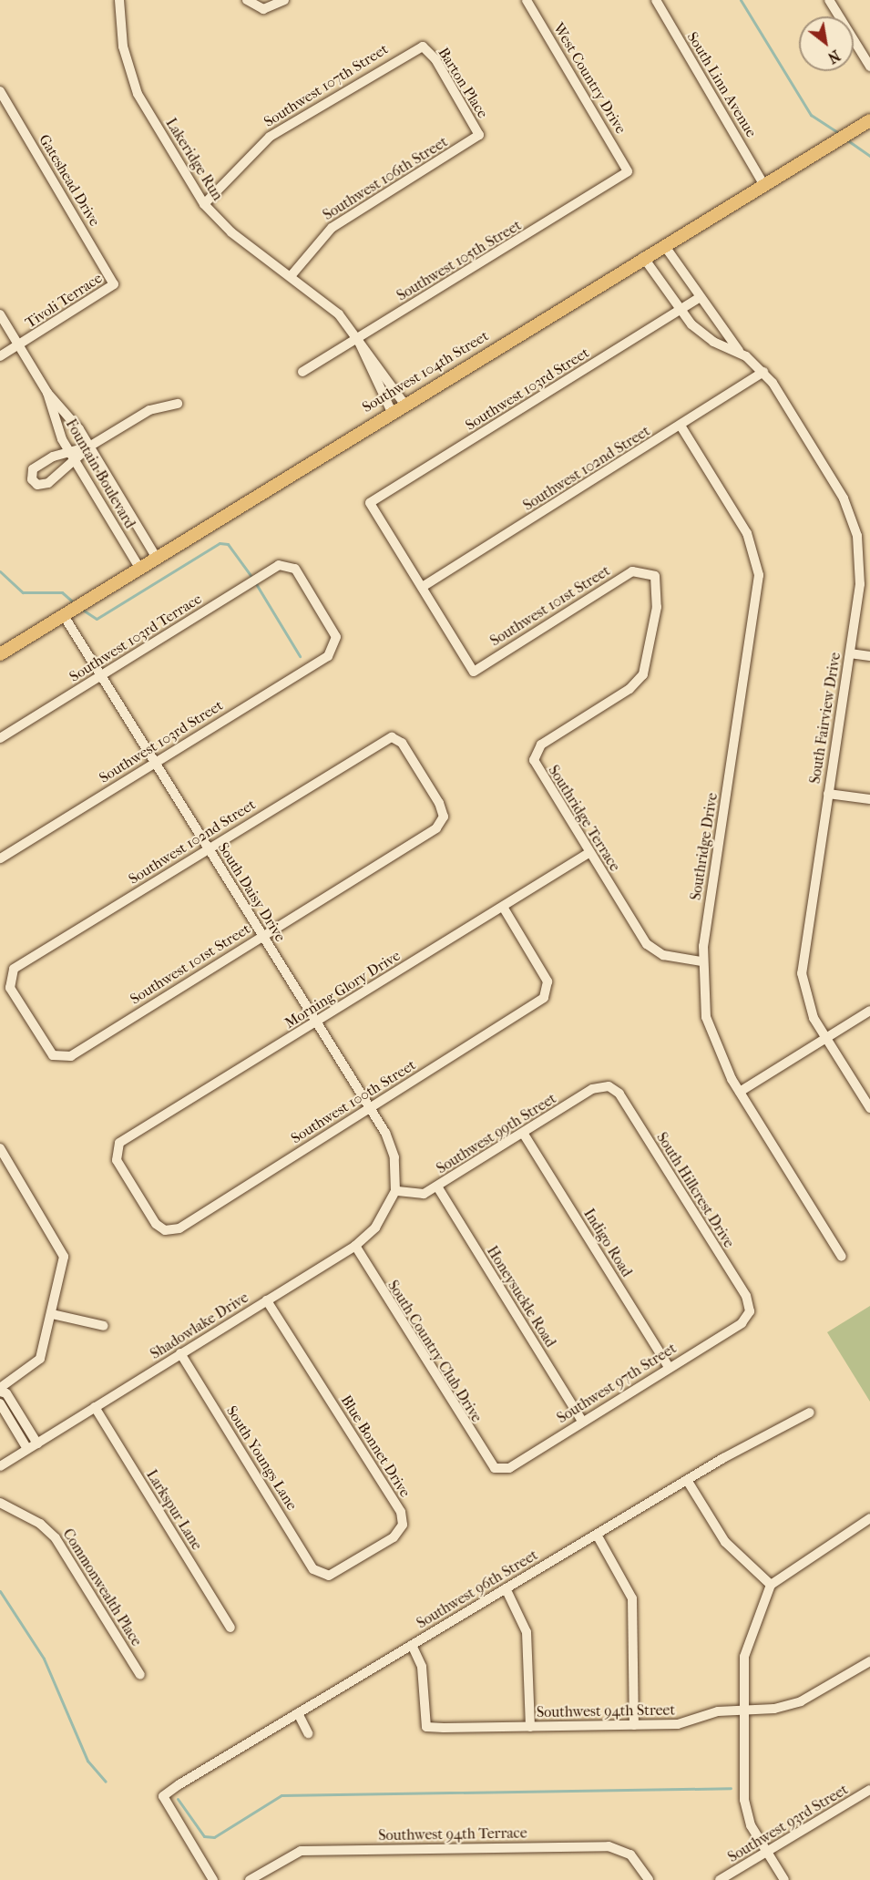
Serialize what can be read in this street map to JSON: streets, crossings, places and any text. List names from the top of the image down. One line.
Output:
{"streets":{"main road":["Southwest 104th Street"],"street":["West Country Drive","Barton Place","South Linn Avenue","Southwest 107th Street","Lakeridge Run","Southwest 106th Street","Gateshead Drive","Southwest 105th Street","Tivoli Terrace","Southwest 103rd Street","Southwest 102nd Street","Fountain Boulevard","Southwest 101st Street","Southwest 103rd Terrace","South Fairview Drive","Southridge Terrace","Southridge Drive","South Daisy Drive","Morning Glory Drive","Southwest 100th Street","Southwest 99th Street","South Hillcrest Drive","Indigo Road","Honeysuckle Road","Shadowlake Drive","South Country Club Drive","Southwest 97th Street","Blue Bonnet Drive","South Youngs Lane","Larkspur Lane","Commonwealth Place","Southwest 96th Street","Southwest 94th Street","Southwest 93rd Street","Southwest 94th Terrace"]},"crossings":[["West Country Drive","Southwest 105th Street"],["Barton Place","Southwest 107th Street"],["Barton Place","Southwest 106th Street"],["South Linn Avenue","Southwest 104th Street"],["Southwest 107th Street","Lakeridge Run"],["Lakeridge Run","Southwest 106th Street"],["Lakeridge Run","Southwest 105th Street"],["Lakeridge Run","Southwest 104th Street"],["Gateshead Drive","Tivoli Terrace"],["Tivoli Terrace","Fountain Boulevard"],["Southwest 104th Street","Fountain Boulevard"],["Southwest 104th Street","South Fairview Drive"],["Southwest 104th Street","South Daisy Drive"],["Southwest 103rd Street","Southwest 102nd Street"],["Southwest 103rd Street","Southwest 101st Street"],["Southwest 103rd Street","Southwest 103rd Terrace"],["Southwest 103rd Street","South Fairview Drive"],["Southwest 103rd Street","South Daisy Drive"],["Southwest 102nd Street","Southwest 101st Street"],["Southwest 102nd Street","South Fairview Drive"],["Southwest 102nd Street","Southridge Drive"],["Southwest 102nd Street","South Daisy Drive"],["Southwest 101st Street","Southridge Terrace"],["Southwest 101st Street","South Daisy Drive"],["Southwest 103rd Terrace","South Daisy Drive"],["Southridge Terrace","Southridge Drive"],["Southridge Terrace","Morning Glory Drive"],["South Daisy Drive","Morning Glory Drive"],["South Daisy Drive","Southwest 100th Street"],["South Daisy Drive","Southwest 99th Street"],["South Daisy Drive","Shadowlake Drive"],["Morning Glory Drive","Southwest 100th Street"],["Southwest 99th Street","South Hillcrest Drive"],["Southwest 99th Street","Indigo Road"],["Southwest 99th Street","Honeysuckle Road"],["Southwest 99th Street","Shadowlake Drive"],["South Hillcrest Drive","Southwest 97th Street"],["Indigo Road","Southwest 97th Street"],["Honeysuckle Road","Southwest 97th Street"],["Shadowlake Drive","South Country Club Drive"],["Shadowlake Drive","Blue Bonnet Drive"],["Shadowlake Drive","South Youngs Lane"],["Shadowlake Drive","Larkspur Lane"],["South Country Club Drive","Southwest 97th Street"],["Blue Bonnet Drive","South Youngs Lane"],["Southwest 96th Street","Southwest 94th Street"]],"north":"bottom right"}
